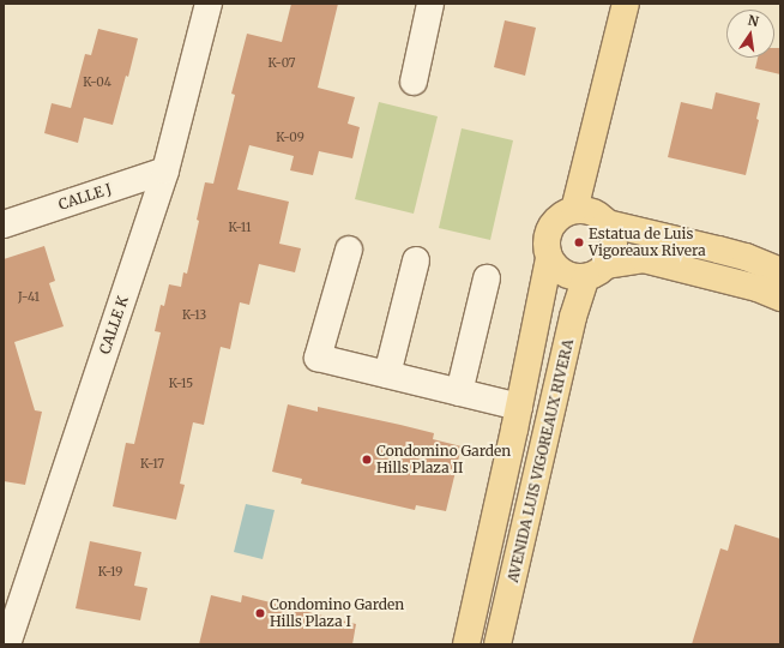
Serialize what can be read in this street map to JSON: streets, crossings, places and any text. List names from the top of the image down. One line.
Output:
{"streets":{"main road":["AVENIDA LUIS VIGOREAUX RIVERA"],"street":["CALLE J","CALLE K"]},"crossings":[["CALLE J","CALLE K"]],"places":["Estatua de Luis Vigoreaux Rivera","Condomino Garden Hills Plaza II","Condomino Garden Hills Plaza I"],"house_numbers":["K-07","K-04","K-09","K-11","J-41","K-13","K-15","K-17","K-19"],"north":"top"}
